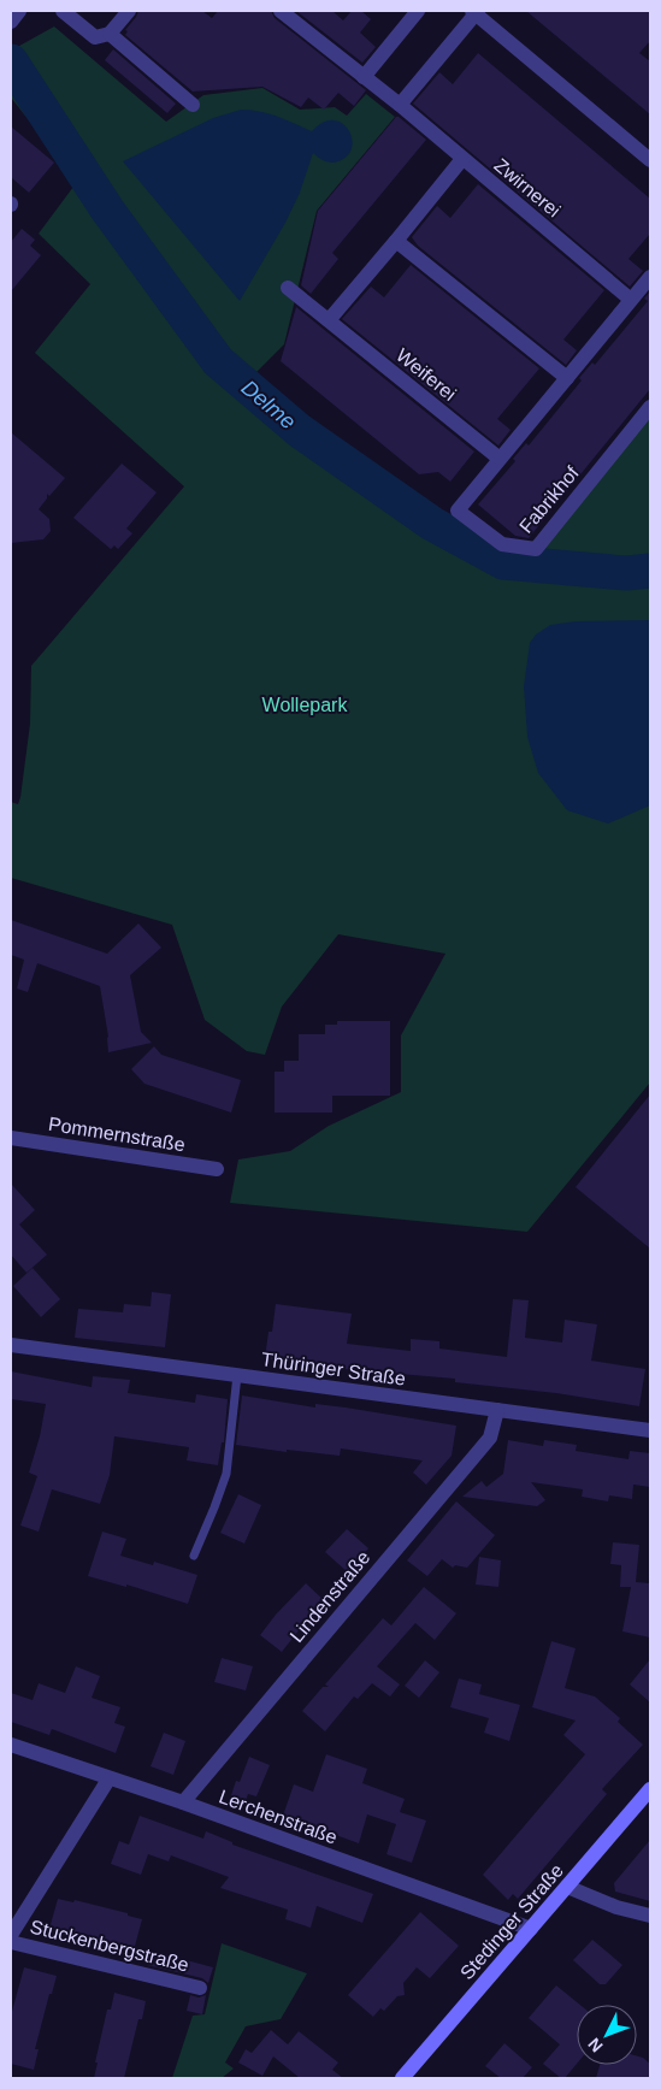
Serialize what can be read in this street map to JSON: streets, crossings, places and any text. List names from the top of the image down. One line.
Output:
{"streets":{"main road":["Stedinger Straße"],"street":["Zwirnerei","Weiferei","Fabrikhof","Pommernstraße","Thüringer Straße","Lindenstraße","Lerchenstraße","Stuckenbergstraße"]},"crossings":[["Weiferei","Fabrikhof"],["Thüringer Straße","Lindenstraße"],["Lindenstraße","Lerchenstraße"],["Lerchenstraße","Stedinger Straße"],["Lerchenstraße","Stuckenbergstraße"]],"water":["Delme"],"parks":["Wollepark"],"north":"bottom left"}
